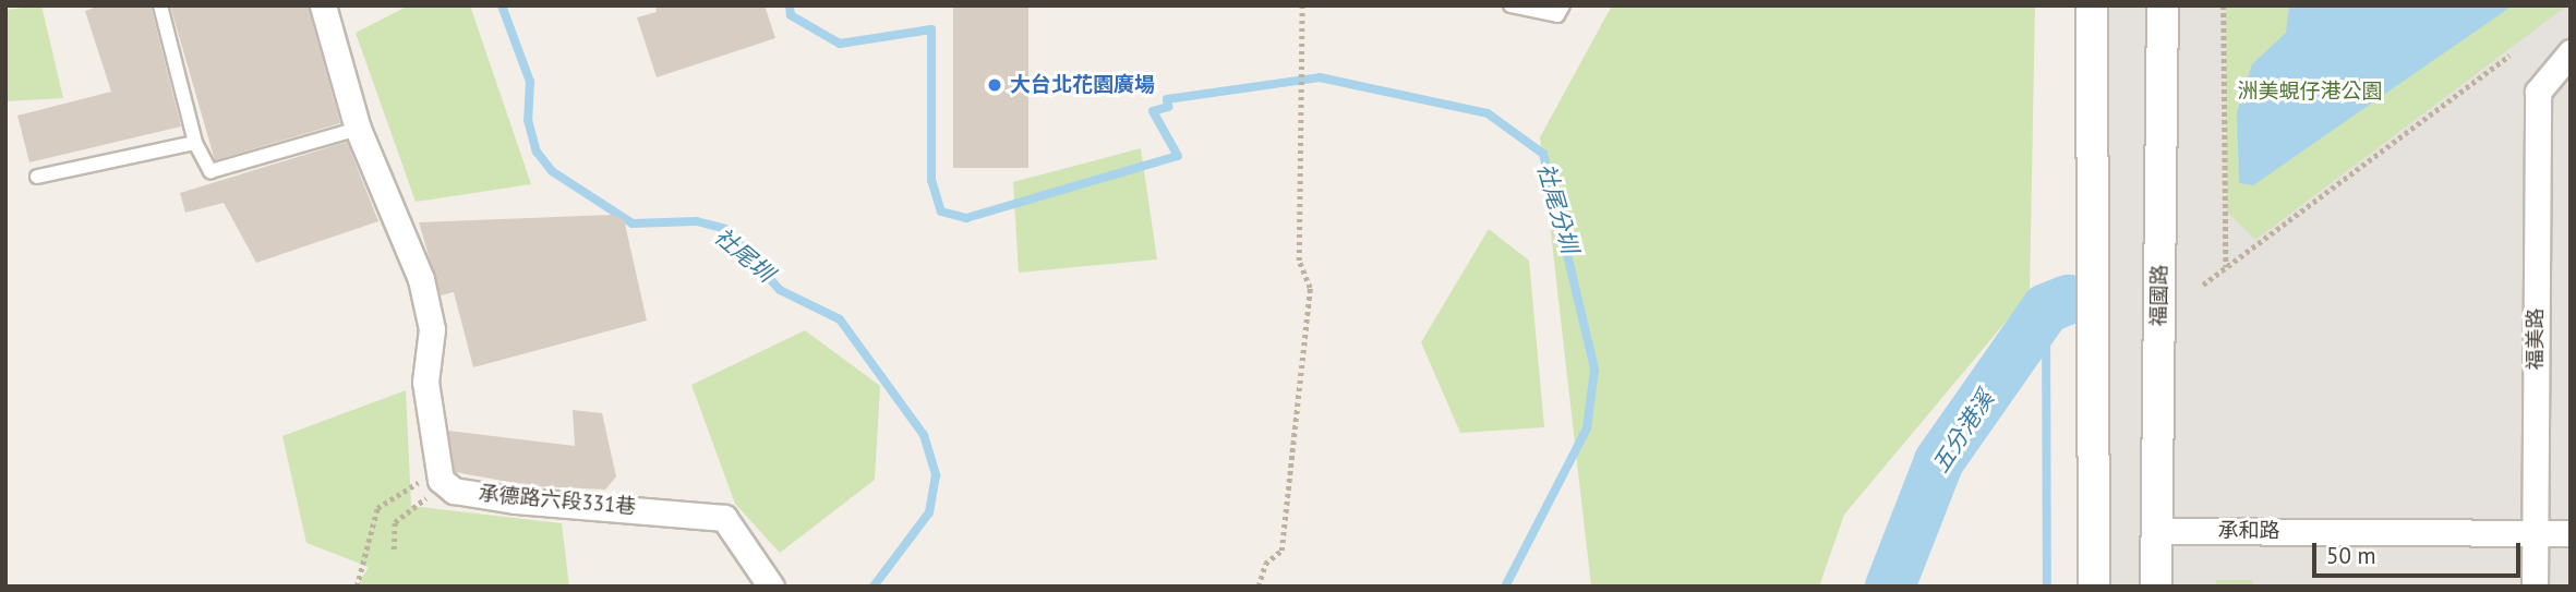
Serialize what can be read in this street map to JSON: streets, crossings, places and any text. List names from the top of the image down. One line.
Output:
{"streets":{"street":["福國路","福美路","承德路六段331巷","承和路"]},"crossings":[["福國路","承和路"],["福美路","承和路"]],"water":["社尾分圳","社尾圳","五分港溪"],"parks":["洲美蜆仔港公園"],"places":["大台北花園廣場"],"scale_bar":"50 m"}
